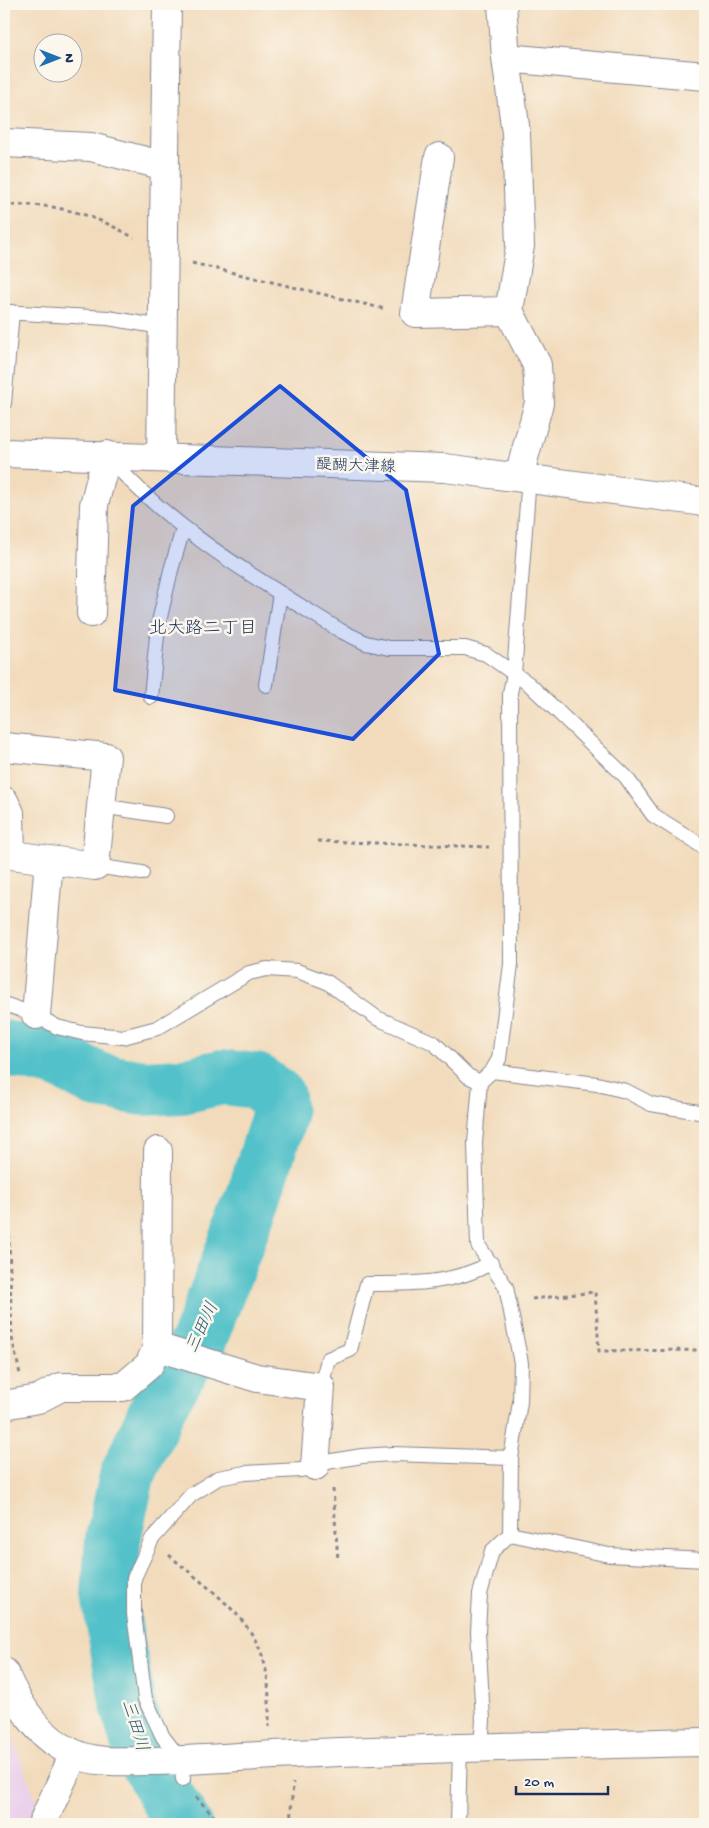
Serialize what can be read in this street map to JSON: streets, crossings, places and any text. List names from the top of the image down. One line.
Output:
{"streets":{"street":["醍醐大津線"]},"districts":["北大路二丁目"],"water":["三田川"],"scale_bar":"20 m","north":"right"}
